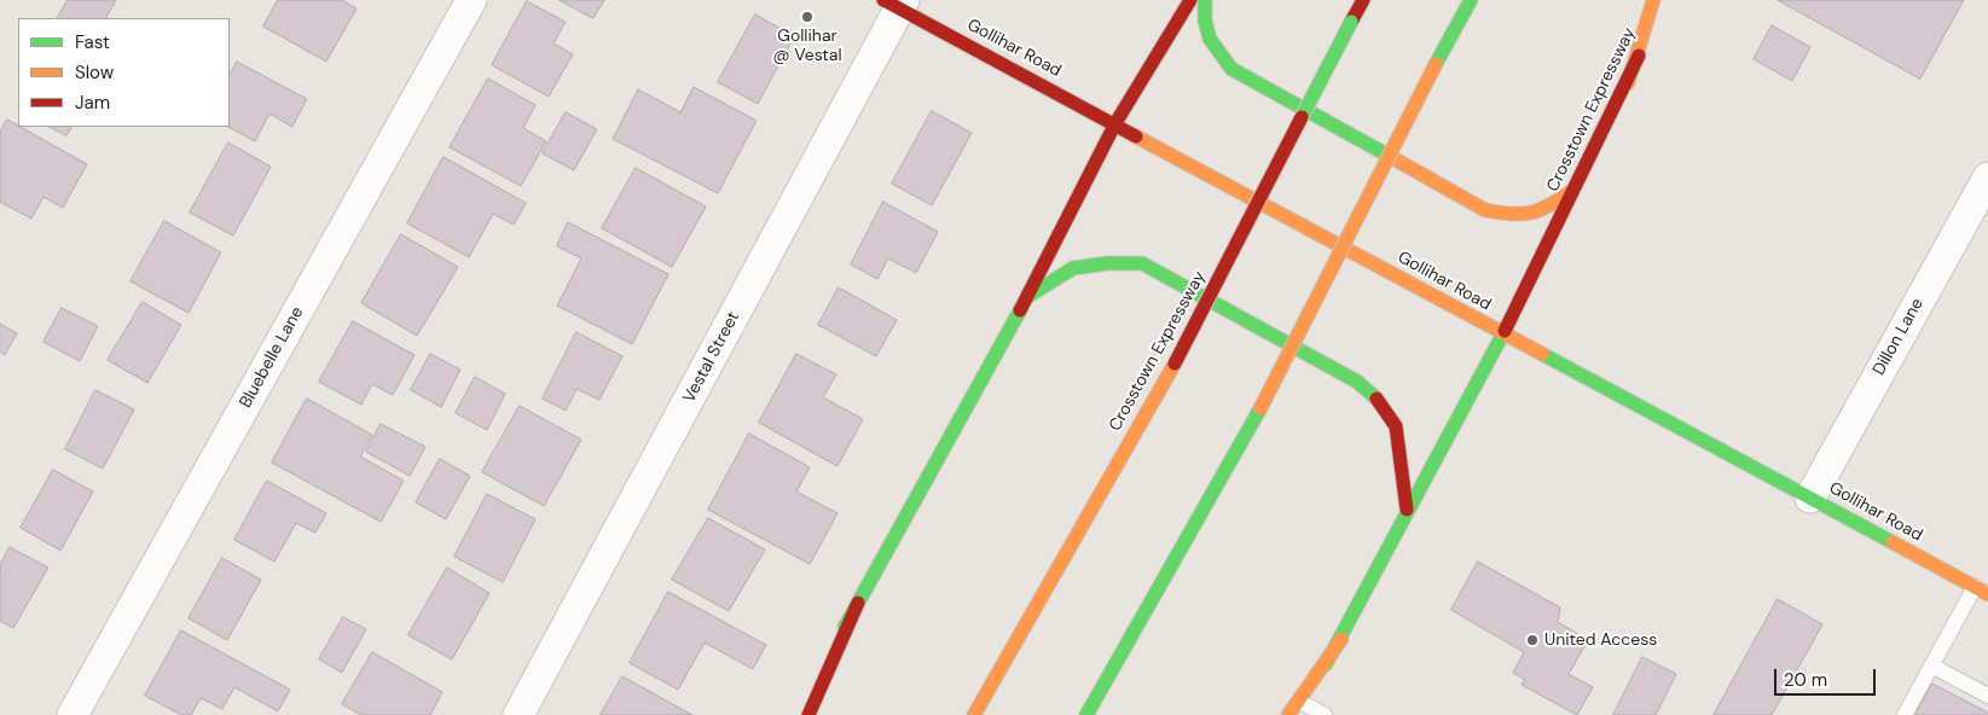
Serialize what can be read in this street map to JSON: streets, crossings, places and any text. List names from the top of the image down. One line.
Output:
{"streets":{"main road":["Gollihar Road","Crosstown Expressway"],"street":["Dillon Lane","Bluebelle Lane","Vestal Street"]},"crossings":[["Gollihar Road","Crosstown Expressway"],["Gollihar Road","Dillon Lane"],["Gollihar Road","Vestal Street"]],"places":["Gollihar @ Vestal","United Access"],"legend":["Fast","Slow","Jam"],"scale_bar":"20 m"}
